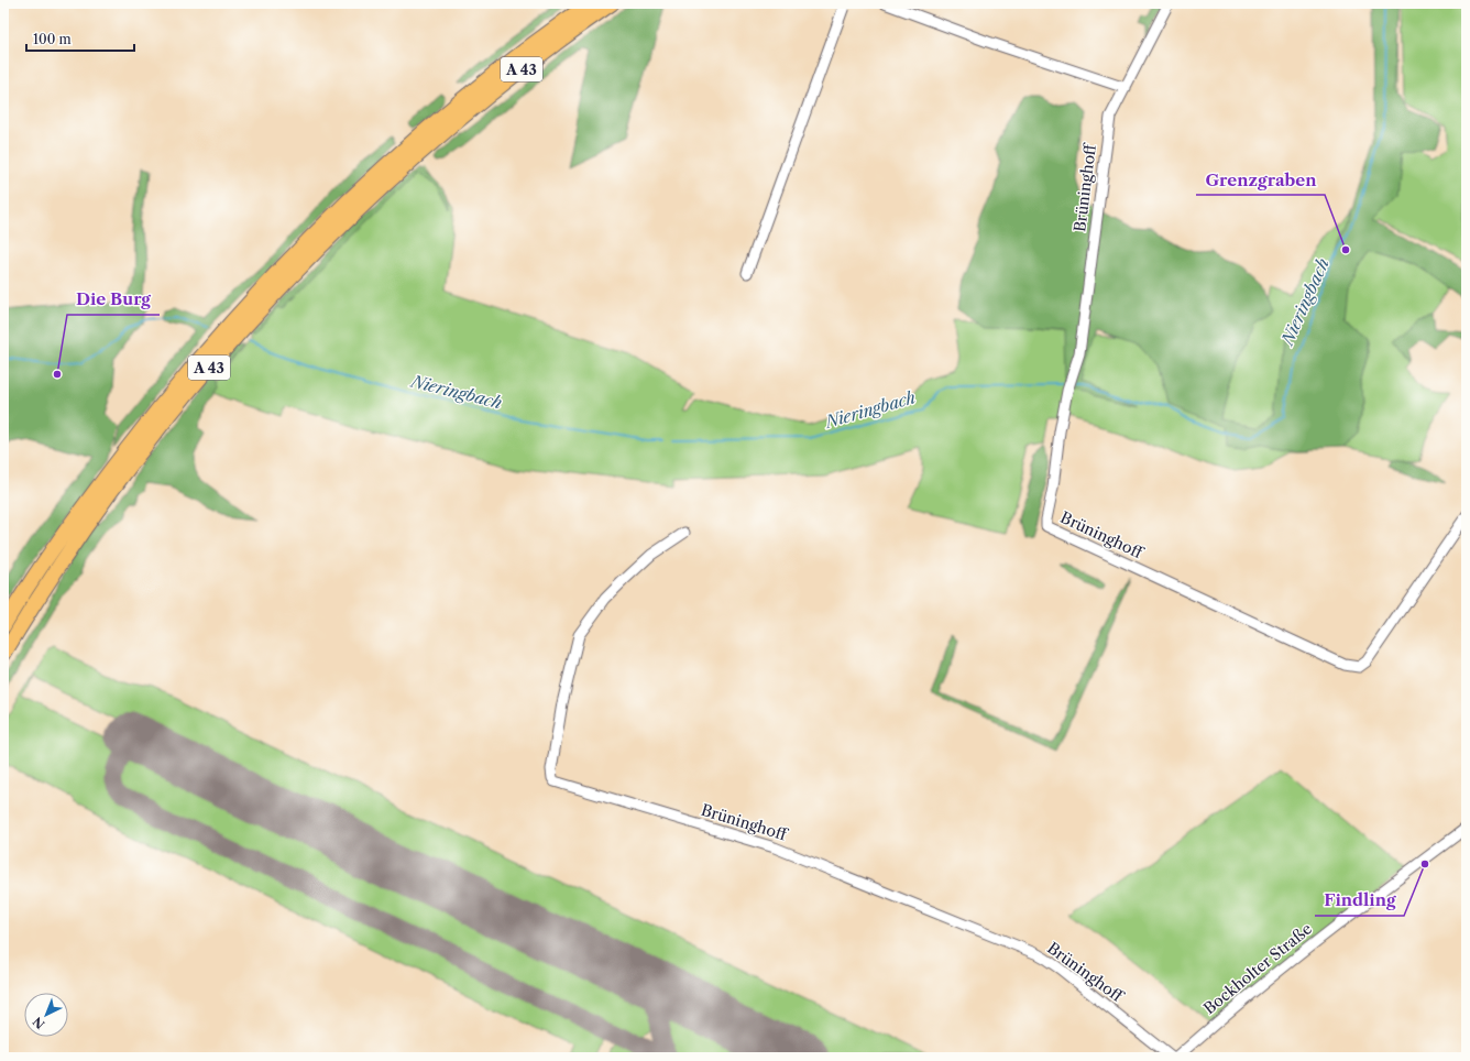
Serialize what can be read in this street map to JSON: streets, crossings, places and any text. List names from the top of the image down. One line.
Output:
{"streets":{"highway":["A 43"],"street":["Brüninghoff","Bockholter Straße"]},"water":["Nieringbach"],"places":["Grenzgraben","Die Burg","Findling"],"scale_bar":"100 m","north":"bottom left"}
